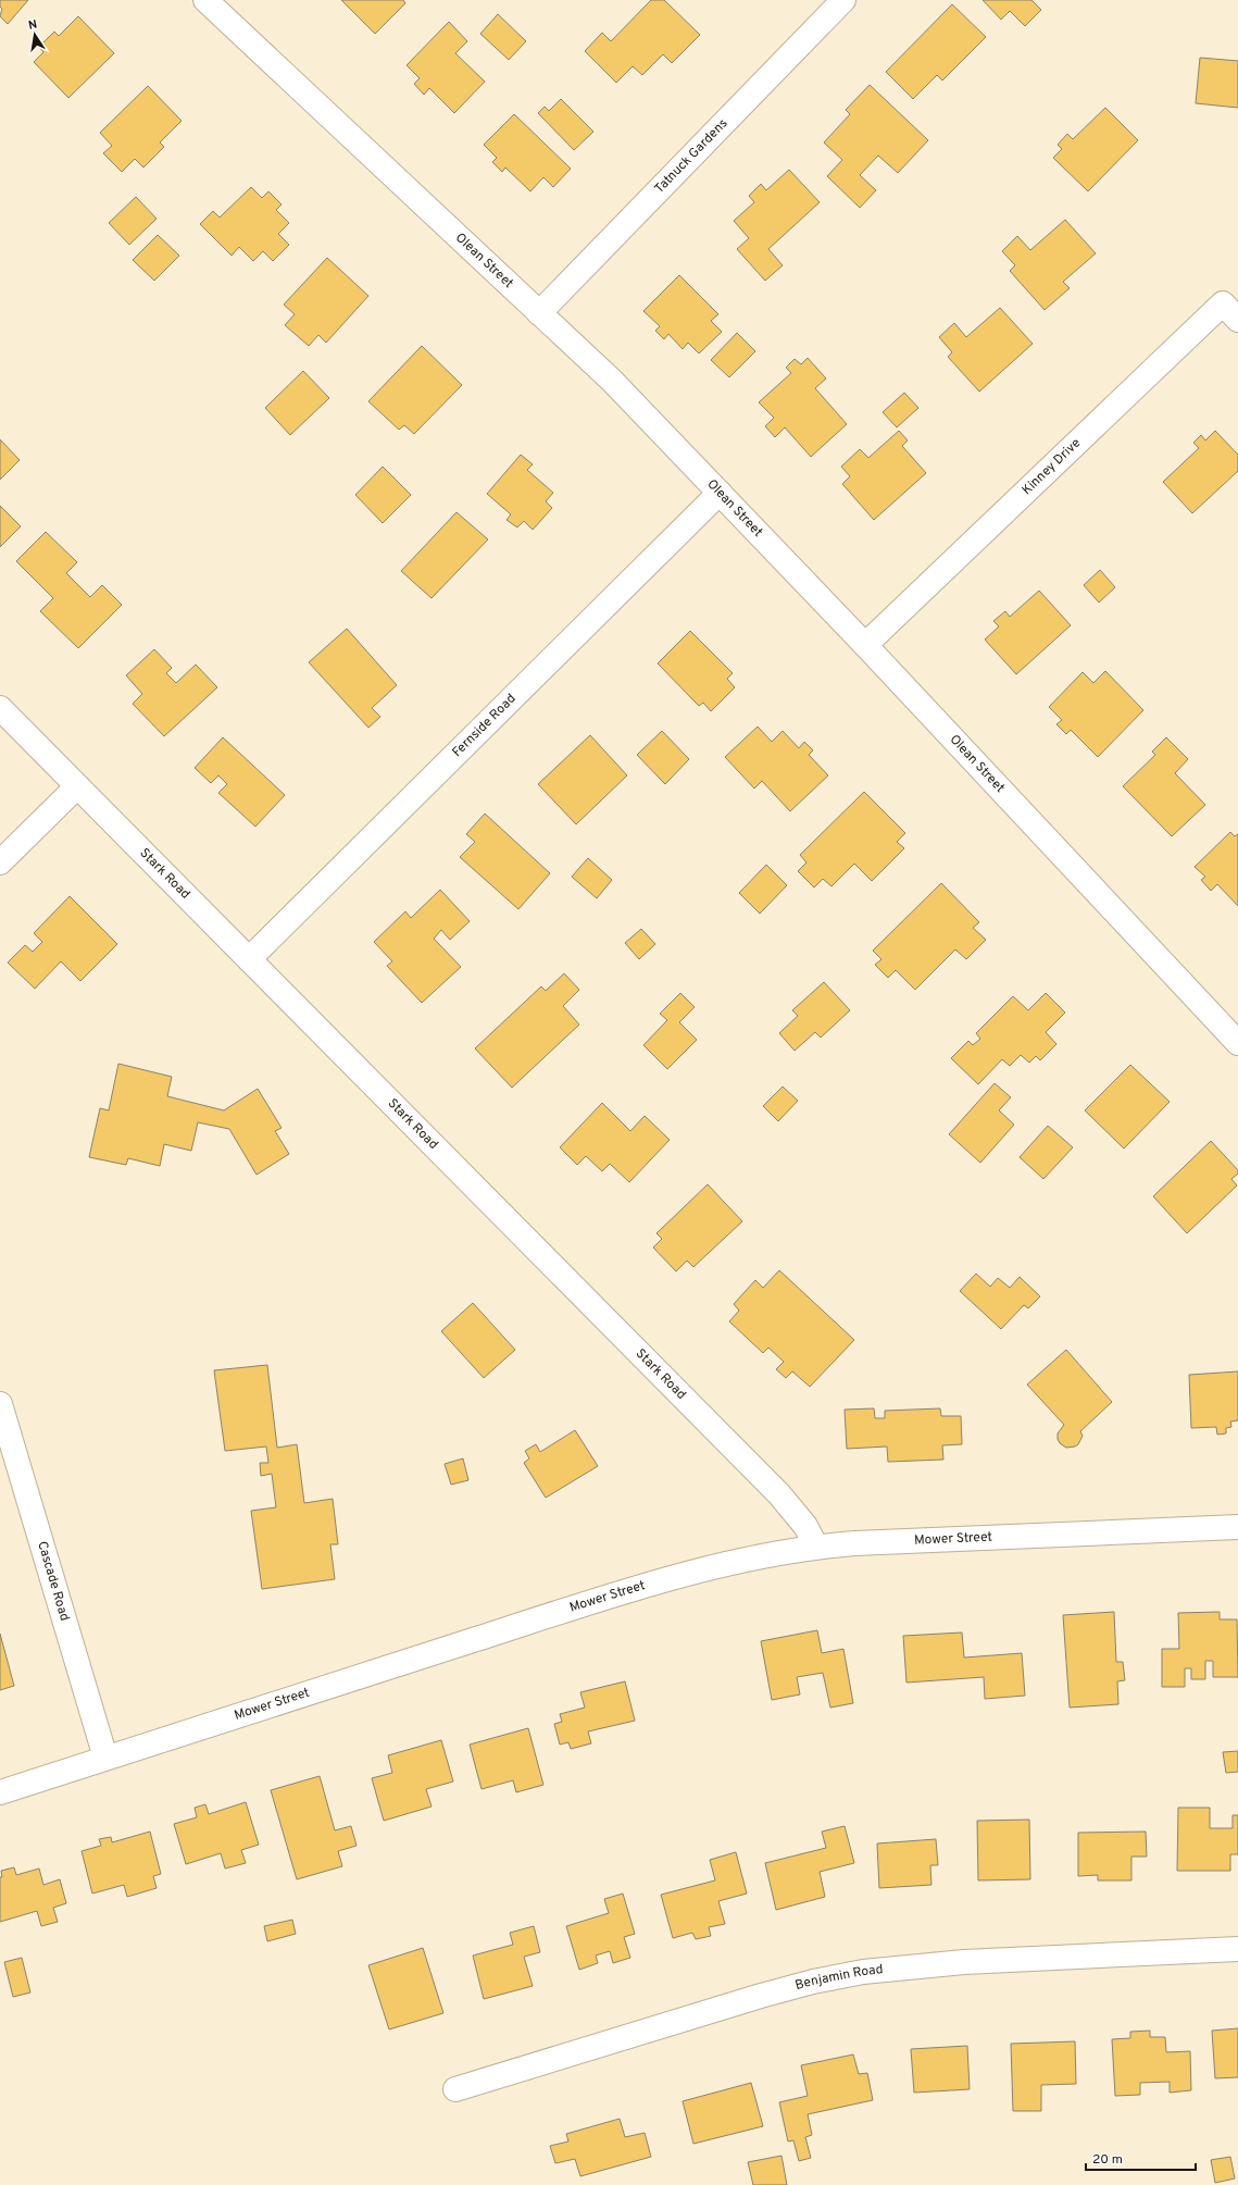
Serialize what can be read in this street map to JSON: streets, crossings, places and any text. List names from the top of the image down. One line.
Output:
{"streets":{"street":["Tatnuck Gardens","Olean Street","Kinney Drive","Fernside Road","Stark Road","Mower Street","Cascade Road","Benjamin Road"]},"crossings":[["Tatnuck Gardens","Olean Street"],["Olean Street","Kinney Drive"],["Olean Street","Fernside Road"],["Fernside Road","Stark Road"],["Stark Road","Mower Street"],["Mower Street","Cascade Road"]],"scale_bar":"20 m","north":"top"}
